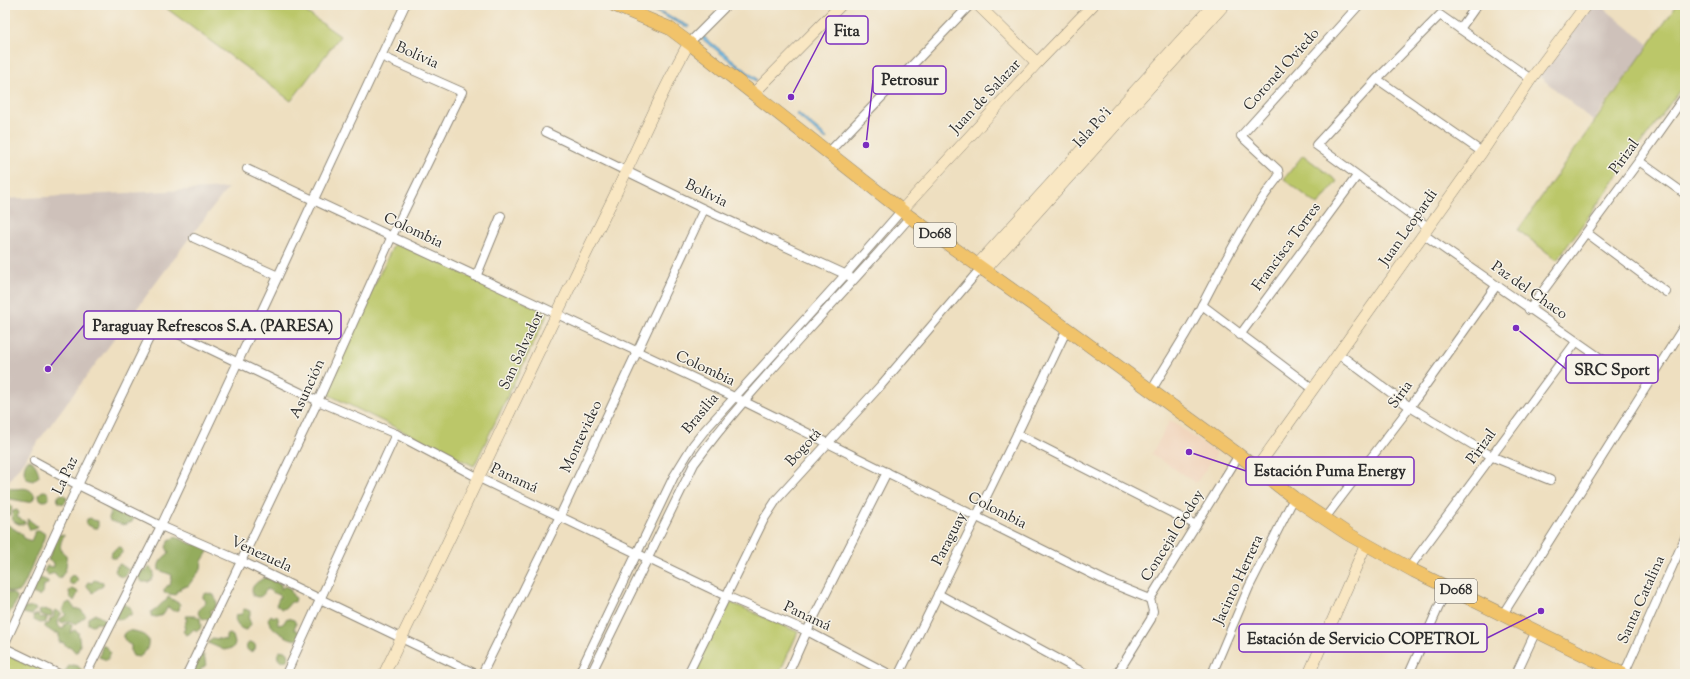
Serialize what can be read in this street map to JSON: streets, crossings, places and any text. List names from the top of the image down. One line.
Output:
{"streets":{"main road":["D068"],"street":["Bolívia","Coronel Oviedo","Juan de Salazar","Isla Po'i","Pirizal","Juan Leopardi","Colombia","Francisca Torres","Paz del Chaco","San Salvador","Asunción","Siria","Brasilia","Montevideo","Bogotá","La Paz","Panamá","Concejal Godoy","Paraguay","Venezuela","Jacinto Herrera","Santa Catalina"]},"crossings":[["Bolívia","San Salvador"],["Bolívia","Asunción"],["Bolívia","Brasilia"],["Bolívia","Montevideo"],["Juan de Salazar","D068"],["Juan de Salazar","Brasilia"],["Isla Po'i","D068"],["Isla Po'i","Bogotá"],["Pirizal","D068"],["Pirizal","Paz del Chaco"],["Juan Leopardi","D068"],["Juan Leopardi","Paz del Chaco"],["Colombia","San Salvador"],["Colombia","Asunción"],["Colombia","Brasilia"],["Colombia","Montevideo"],["Colombia","Bogotá"],["Colombia","Concejal Godoy"],["Colombia","Paraguay"],["D068","San Salvador"],["D068","Siria"],["D068","Brasilia"],["D068","Bogotá"],["D068","Concejal Godoy"],["D068","Paraguay"],["D068","Jacinto Herrera"],["D068","Santa Catalina"],["Francisca Torres","Paz del Chaco"],["Paz del Chaco","Siria"],["San Salvador","Panamá"],["San Salvador","Venezuela"],["Asunción","Panamá"],["Asunción","Venezuela"],["Brasilia","Panamá"],["Montevideo","Panamá"],["Bogotá","Panamá"],["La Paz","Panamá"],["La Paz","Venezuela"]],"places":["Fita","Petrosur","SRC Sport","Paraguay Refrescos S.A. (PARESA)","Estación Puma Energy","Estación de Servicio COPETROL"]}
